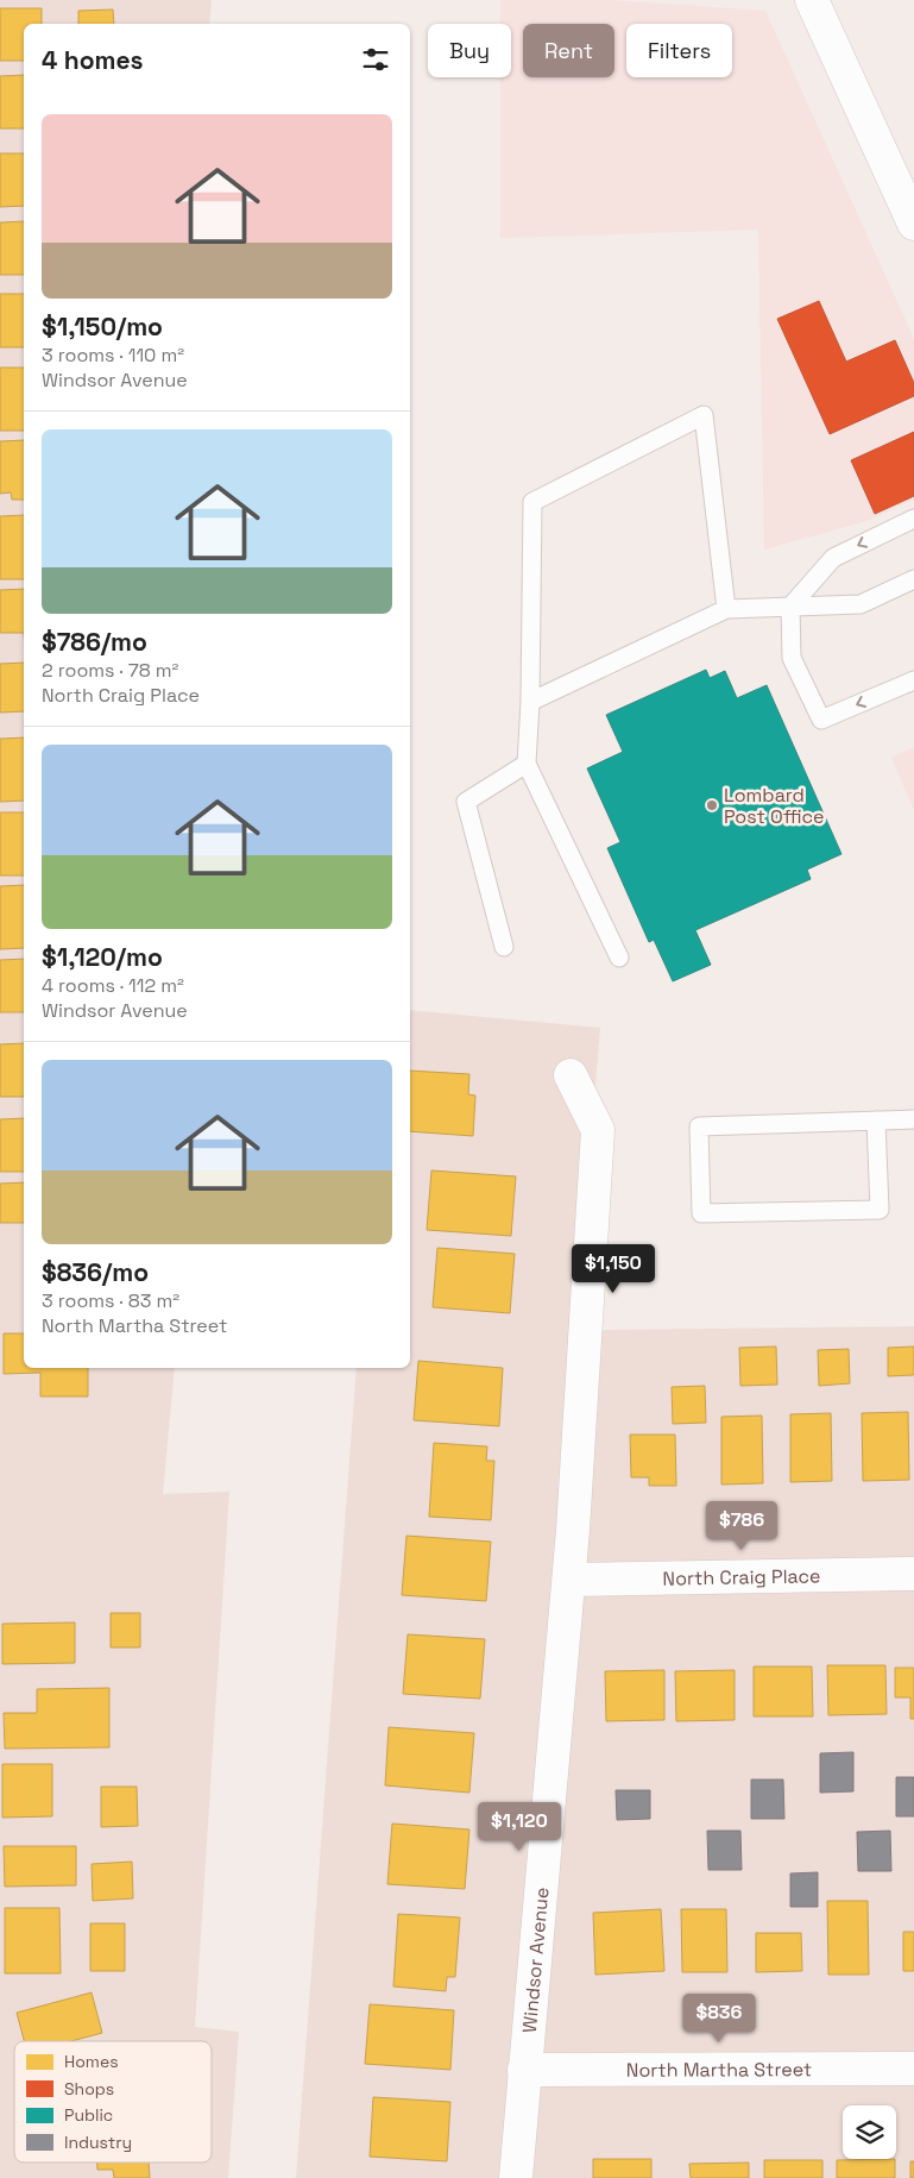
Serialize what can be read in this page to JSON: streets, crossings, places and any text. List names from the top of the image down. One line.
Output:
{"streets":{"street":["North Craig Place","Windsor Avenue","North Martha Street"]},"crossings":[["North Craig Place","Windsor Avenue"],["Windsor Avenue","North Martha Street"]],"places":["Lombard Post Office"],"legend":["Homes","Shops","Public","Industry"],"page":{"chip":["Buy","Rent","Filters"],"heading":"4 homes","list":[{"name":"$1,150/mo","note":"3 rooms · 110 m² · Windsor Avenue"},{"name":"$786/mo","note":"2 rooms · 78 m² · North Craig Place"},{"name":"$1,120/mo","note":"4 rooms · 112 m² · Windsor Avenue"},{"name":"$836/mo","note":"3 rooms · 83 m² · North Martha Street"}],"price":["$1,150","$786","$1,120","$836"]}}
